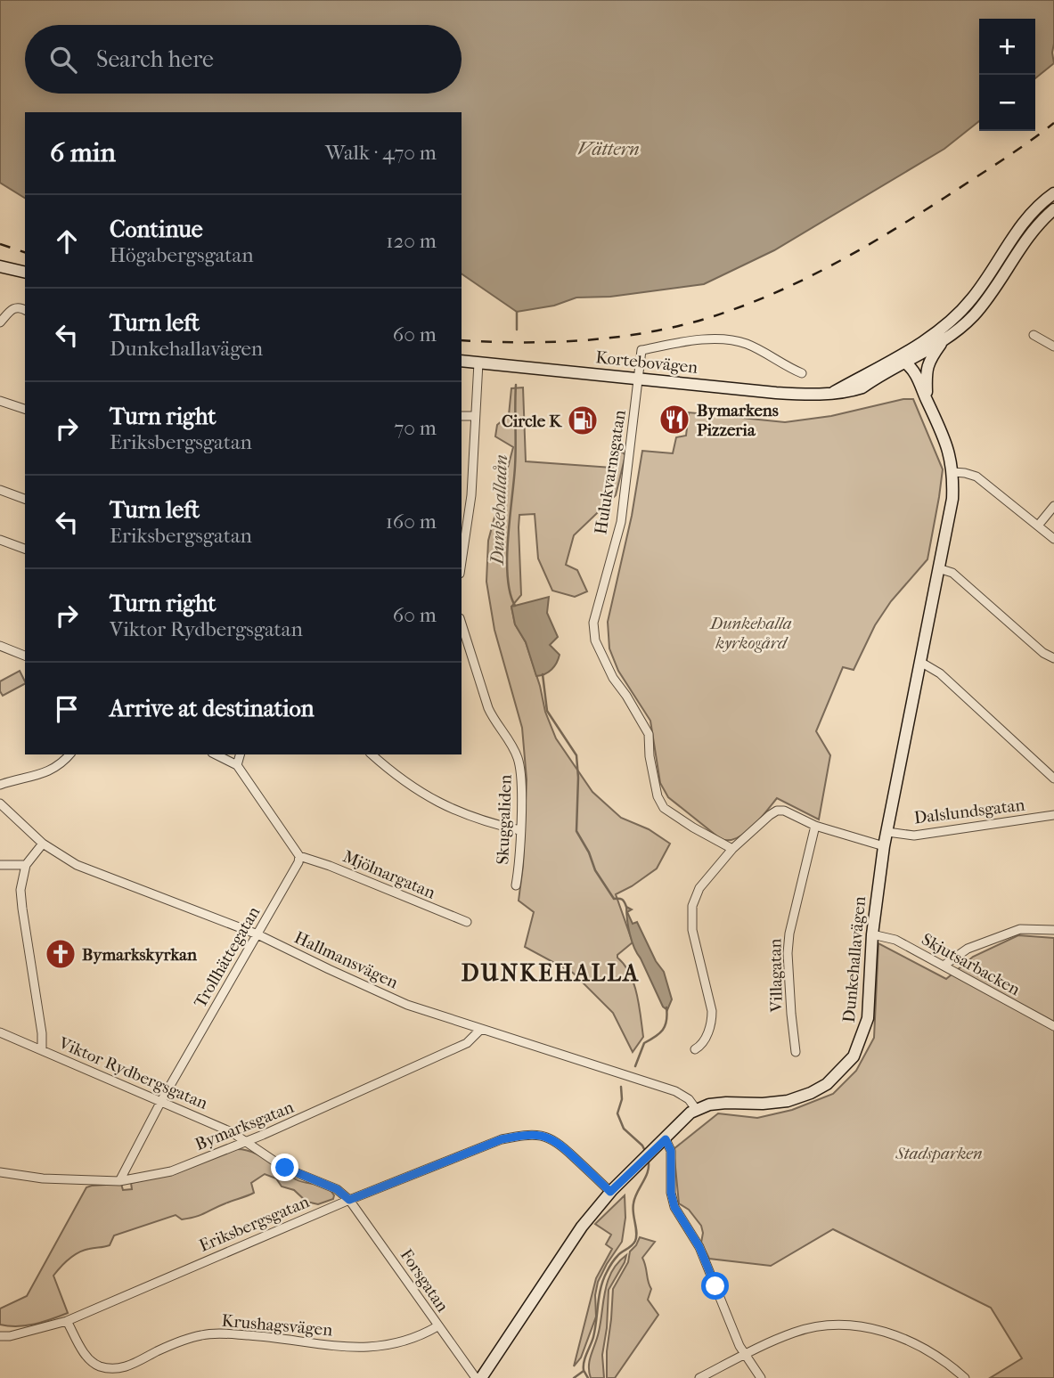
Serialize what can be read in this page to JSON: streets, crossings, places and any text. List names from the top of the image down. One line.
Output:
{"streets":{"street":["Kortebovägen","Hulukvarnsgatan","Dalslundsgatan","Skuggaliden","Mjölnargatan","Trollhättegatan","Hallmansvägen","Dunkehallavägen","Skjutsarbacken","Villagatan","Viktor Rydbergsgatan","Bymarksgatan","Eriksbergsgatan","Forsgatan","Krushagsvägen"]},"crossings":[["Kortebovägen","Hulukvarnsgatan"],["Kortebovägen","Dunkehallavägen"],["Dalslundsgatan","Dunkehallavägen"],["Mjölnargatan","Trollhättegatan"],["Trollhättegatan","Hallmansvägen"],["Trollhättegatan","Viktor Rydbergsgatan"],["Trollhättegatan","Bymarksgatan"],["Hallmansvägen","Dunkehallavägen"],["Hallmansvägen","Bymarksgatan"],["Dunkehallavägen","Skjutsarbacken"],["Viktor Rydbergsgatan","Bymarksgatan"],["Viktor Rydbergsgatan","Eriksbergsgatan"],["Viktor Rydbergsgatan","Forsgatan"],["Eriksbergsgatan","Forsgatan"],["Eriksbergsgatan","Krushagsvägen"],["Forsgatan","Krushagsvägen"]],"districts":["DUNKEHALLA"],"water":["Vättern","Dunkehallaån"],"parks":["Dunkehalla kyrkogård","Stadsparken"],"places":{"restaurant":["Bymarkens Pizzeria"],"fuel station":["Circle K"],"church":["Bymarkskyrkan"]},"page":{"map_buttons":["+","−"],"search":"Search here","heading":["6 min","Walk · 470 m"],"list":[["Continue","Högabergsgatan","120 m"],["Turn left","Dunkehallavägen","60 m"],["Turn right","Eriksbergsgatan","70 m"],["Turn left","Eriksbergsgatan","160 m"],["Turn right","Viktor Rydbergsgatan","60 m"],"Arrive at destination"]}}
